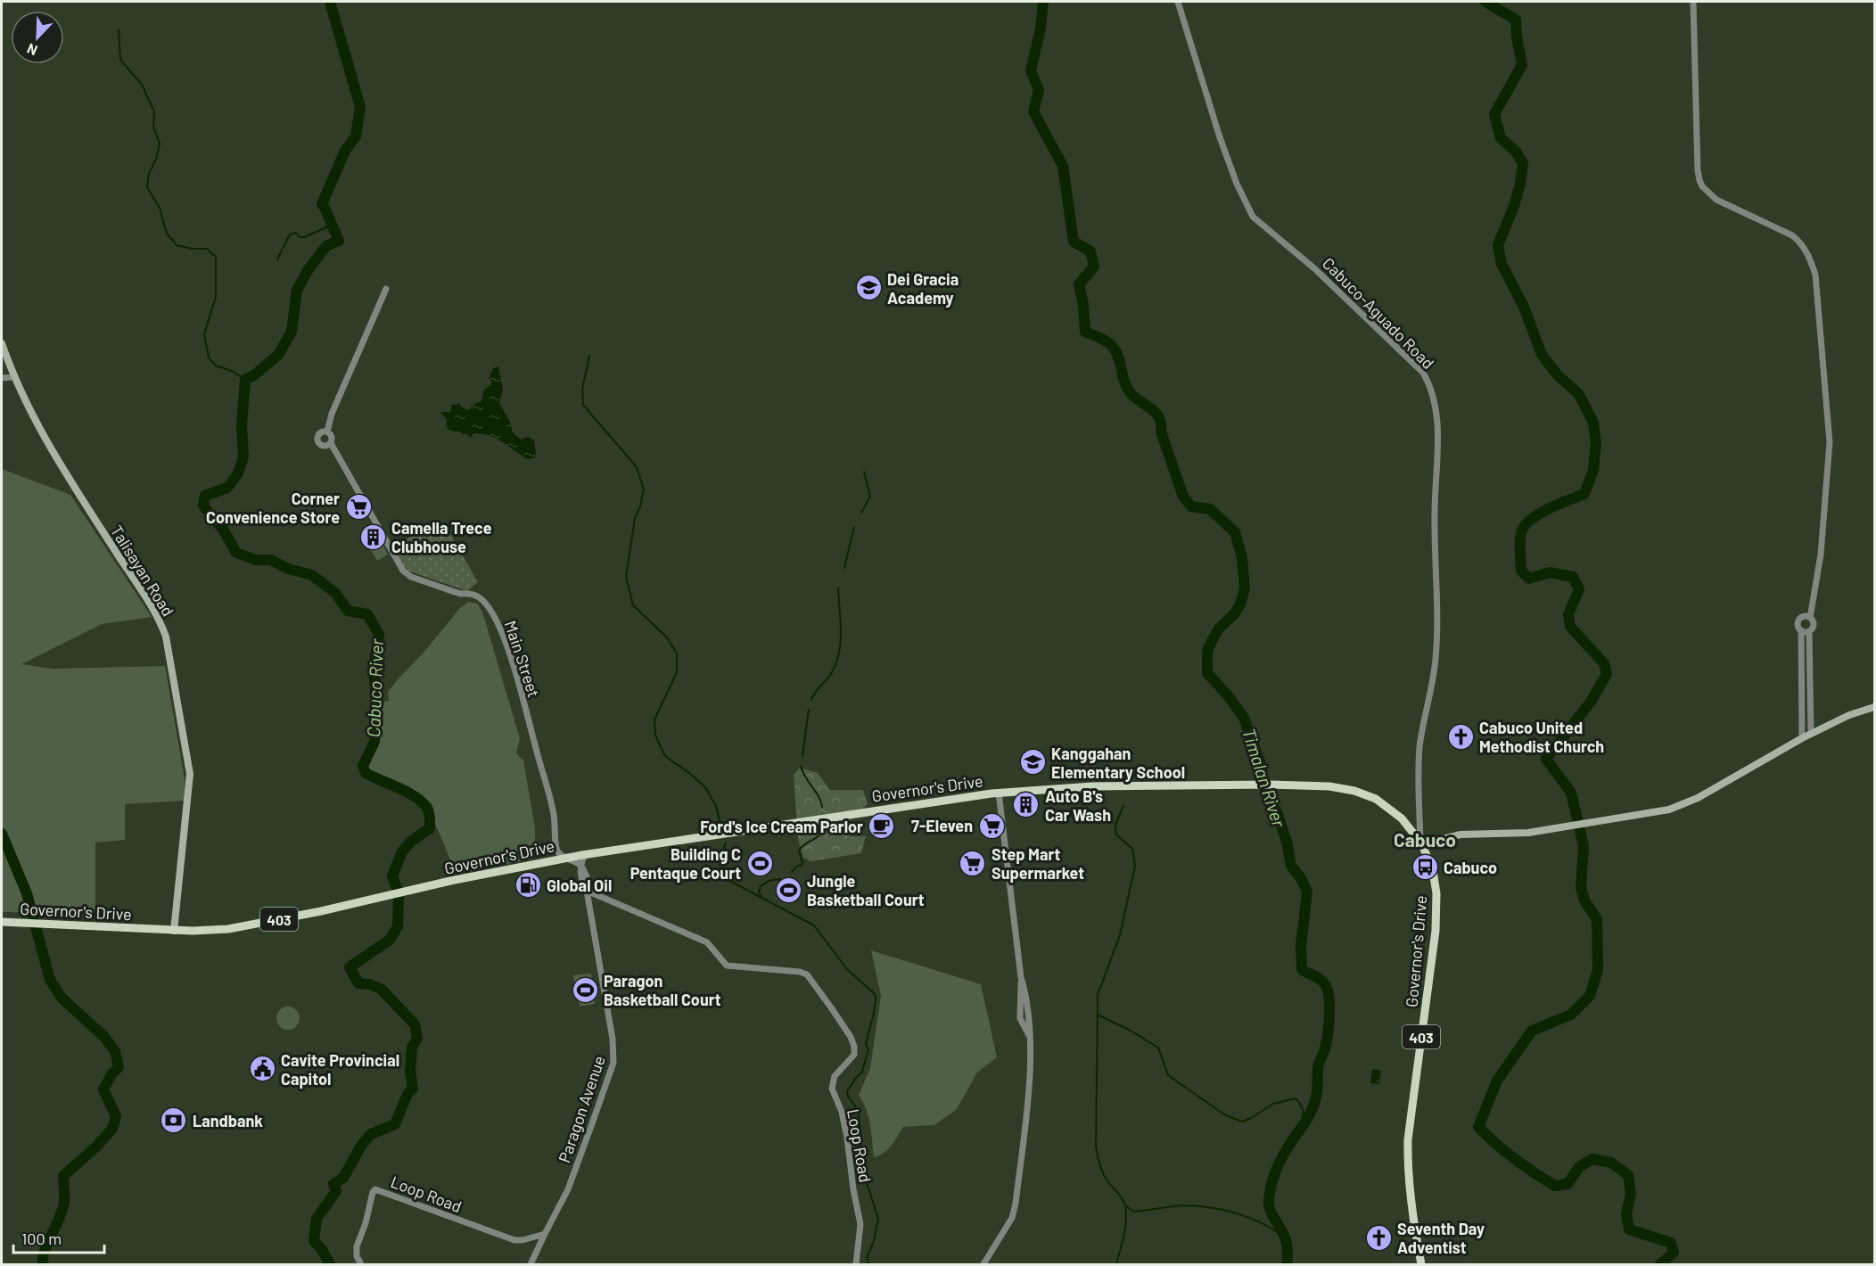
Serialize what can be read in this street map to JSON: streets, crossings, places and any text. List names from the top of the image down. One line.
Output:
{"streets":{"main road":["Talisayan Road","Governor's Drive","403"],"street":["Cabuco-Aguado Road","Main Street","Paragon Avenue","Loop Road"]},"crossings":[["Cabuco-Aguado Road","Governor's Drive"],["Talisayan Road","Governor's Drive"],["Paragon Avenue","Loop Road"]],"districts":["Cabuco"],"water":["Cabuco River","Timalan River"],"places":{"school or university":["Dei Gracia Academy","Kanggahan Elementary School"],"supermarket":["Corner Convenience Store","7-Eleven","Step Mart Supermarket"],"building":["Camella Trece Clubhouse","Auto B's Car Wash"],"church":["Cabuco United Methodist Church","Seventh Day Adventist"],"cafe":["Ford's Ice Cream Parlor"],"sports":["Building C Pentaque Court","Jungle Basketball Court","Paragon Basketball Court"],"bus stop":["Cabuco"],"fuel station":["Global Oil"],"public building":["Cavite Provincial Capitol"],"bank":["Landbank"]},"scale_bar":"100 m","north":"bottom left"}
